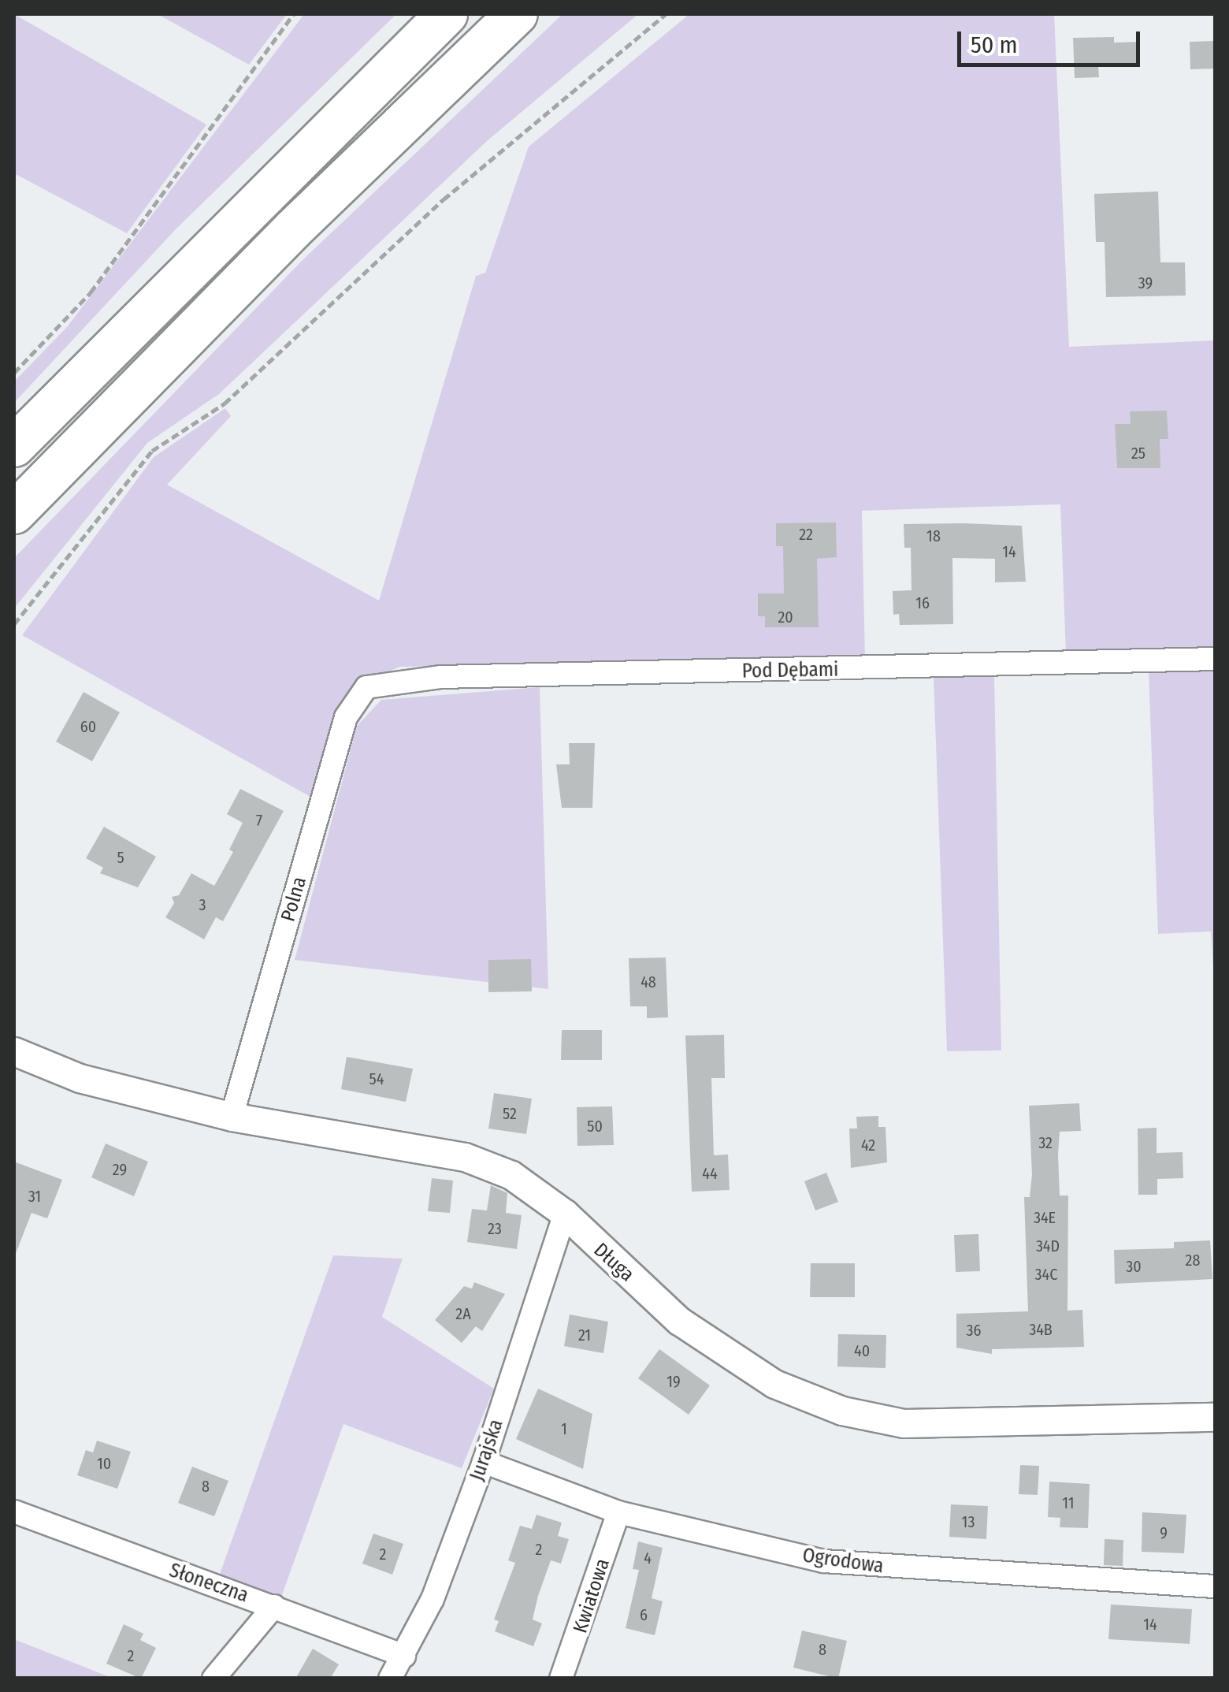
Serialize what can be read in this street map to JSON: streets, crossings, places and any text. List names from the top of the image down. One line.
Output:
{"streets":{"street":["Pod Dębami","Polna","Długa","Jurajska","Ogrodowa","Słoneczna","Kwiatowa"]},"crossings":[["Pod Dębami","Polna"],["Polna","Długa"],["Długa","Jurajska"],["Jurajska","Ogrodowa"],["Jurajska","Słoneczna"],["Ogrodowa","Kwiatowa"]],"house_numbers":["39","25","22","18","14","16","20","60","7","5","3","48","54","52","50","32","42","29","44","31","34E","23","34D","28","30","34C","2A","34B","36","21","40","19","1","10","8","11","13","9","2","2","4","6","14","8","2"],"scale_bar":"50 m"}
